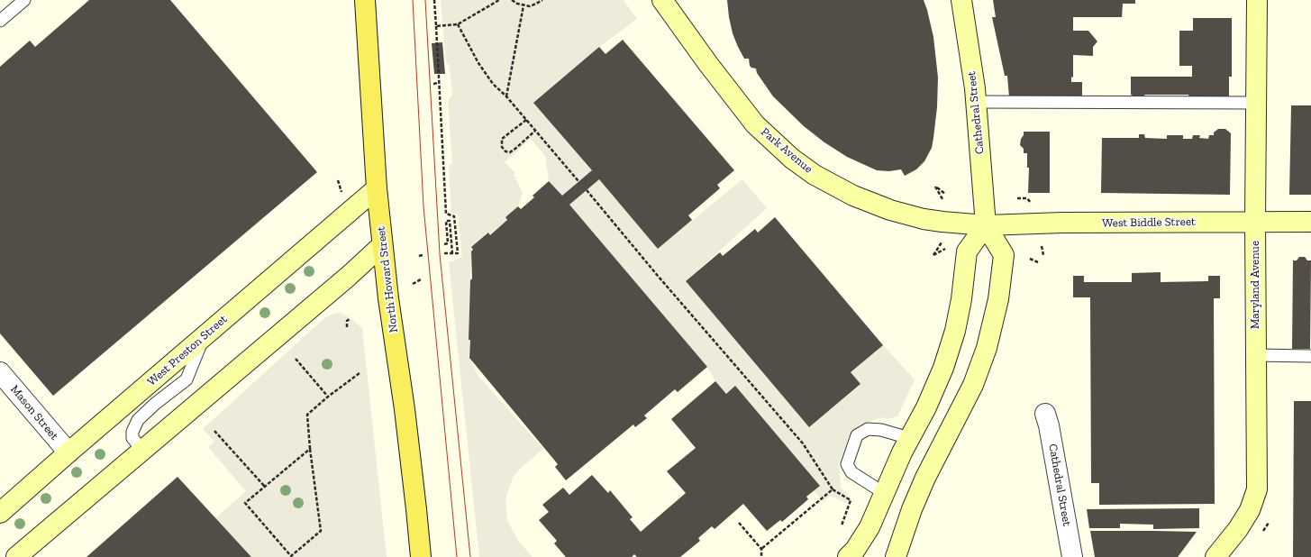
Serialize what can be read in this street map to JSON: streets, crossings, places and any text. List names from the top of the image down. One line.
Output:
{"streets":{"main road":["Cathedral Street","Park Avenue","West Biddle Street","North Howard Street","Maryland Avenue","West Preston Street"],"street":["Mason Street"]},"crossings":[["Cathedral Street","Park Avenue"],["Cathedral Street","West Biddle Street"],["Park Avenue","West Biddle Street"],["West Biddle Street","Maryland Avenue"],["North Howard Street","West Preston Street"],["West Preston Street","Mason Street"]]}
